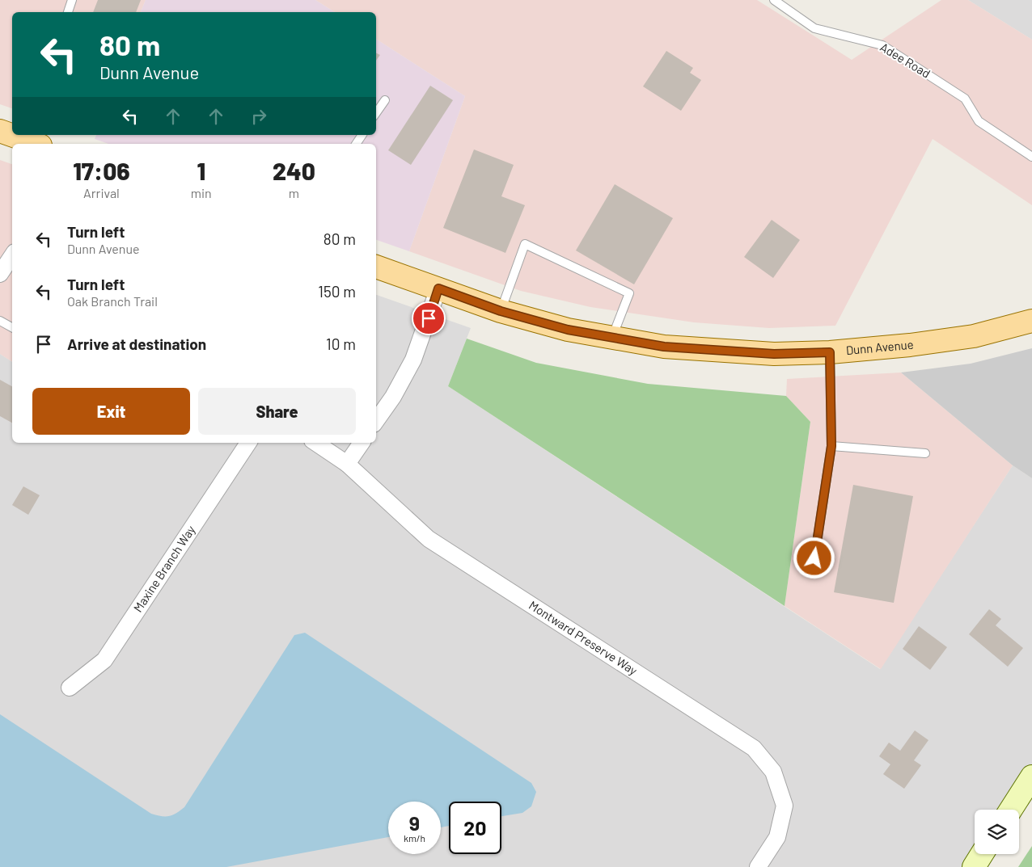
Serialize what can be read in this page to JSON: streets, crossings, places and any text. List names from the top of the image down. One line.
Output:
{"streets":{"main road":["Dunn Avenue"],"street":["Maxine Branch Way","Montward Preserve Way"],"lane":["Adee Road"]},"page":{"turn":["80 m","Dunn Avenue"],"eta":["17:06","Arrival","1","min","240","m"],"list":[{"name":"Turn left","note":"Dunn Avenue","value":"80 m"},{"name":"Turn left","note":"Oak Branch Trail","value":"150 m"},{"name":"Arrive at destination","value":"10 m"}],"buttons":["Exit","Share"],"speed":"9 km/h","limit":"20"}}
